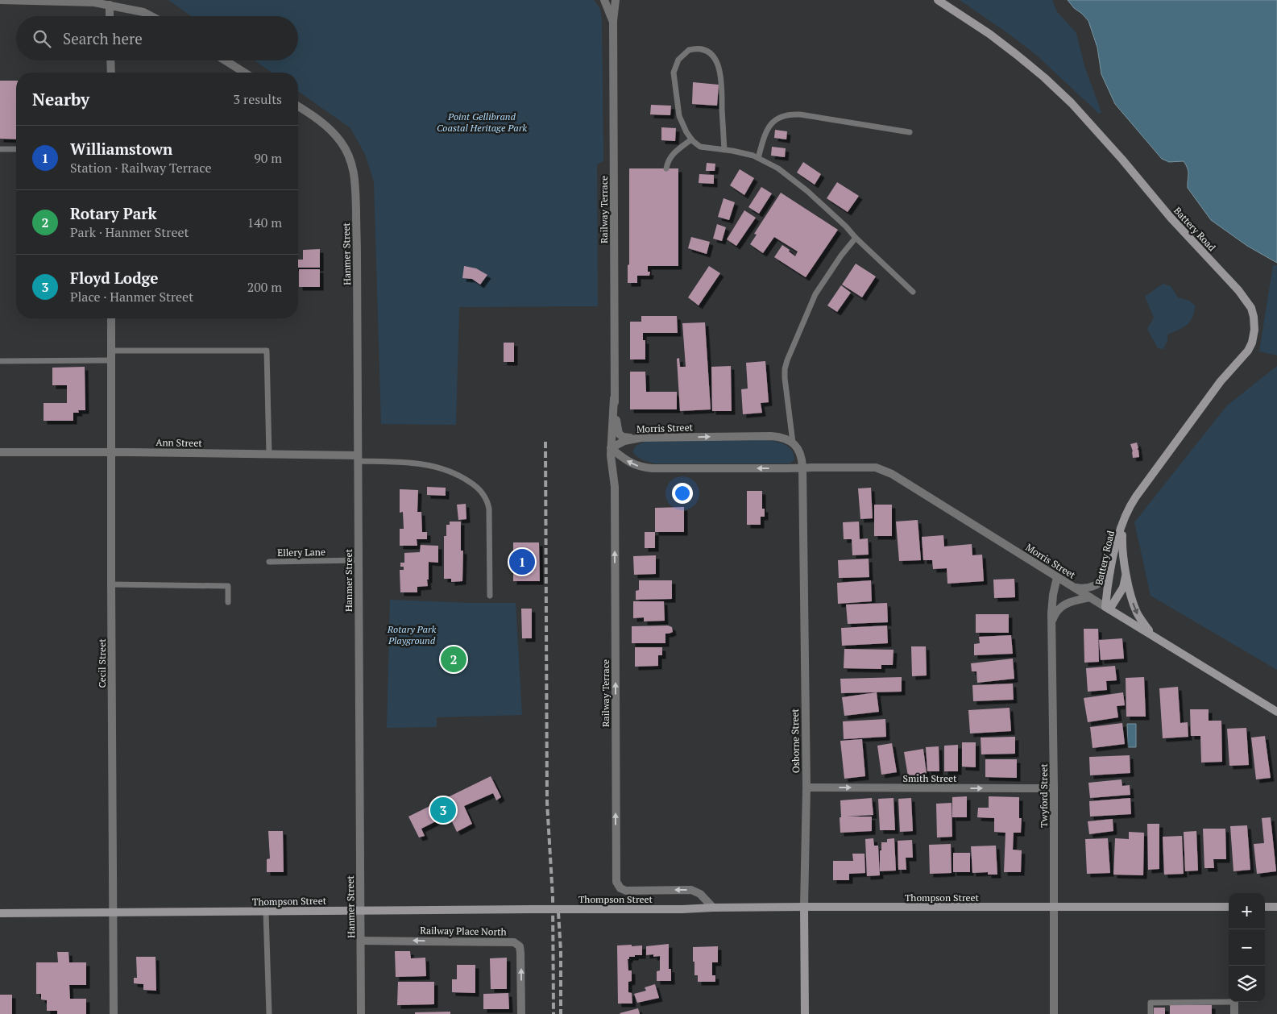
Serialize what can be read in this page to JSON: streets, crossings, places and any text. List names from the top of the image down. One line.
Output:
{"streets":{"street":["Railway Terrace","Battery Road","Hanmer Street","Morris Street","Ann Street","Cecil Street","Osborne Street","Smith Street","Twyford Street","Thompson Street","Railway Place North"],"lane":["Ellery Lane"]},"crossings":[["Railway Terrace","Morris Street"],["Railway Terrace","Thompson Street"],["Battery Road","Morris Street"],["Hanmer Street","Ann Street"],["Hanmer Street","Ellery Lane"],["Hanmer Street","Thompson Street"],["Hanmer Street","Railway Place North"],["Morris Street","Osborne Street"],["Morris Street","Twyford Street"],["Ann Street","Cecil Street"],["Cecil Street","Thompson Street"],["Osborne Street","Smith Street"],["Osborne Street","Thompson Street"],["Smith Street","Twyford Street"],["Twyford Street","Thompson Street"]],"one_way":["Railway Terrace","Smith Street"],"parks":["Point Gellibrand Coastal Heritage Park","Rotary Park Playground"],"page":{"search":"Search here","heading":["Nearby","3 results"],"list":[{"mark":"1","name":"Williamstown","note":"Station · Railway Terrace","value":"90 m"},{"mark":"2","name":"Rotary Park","note":"Park · Hanmer Street","value":"140 m"},{"mark":"3","name":"Floyd Lodge","note":"Place · Hanmer Street","value":"200 m"}],"pins":["1","2","3"],"map_buttons":["+","−"]}}
